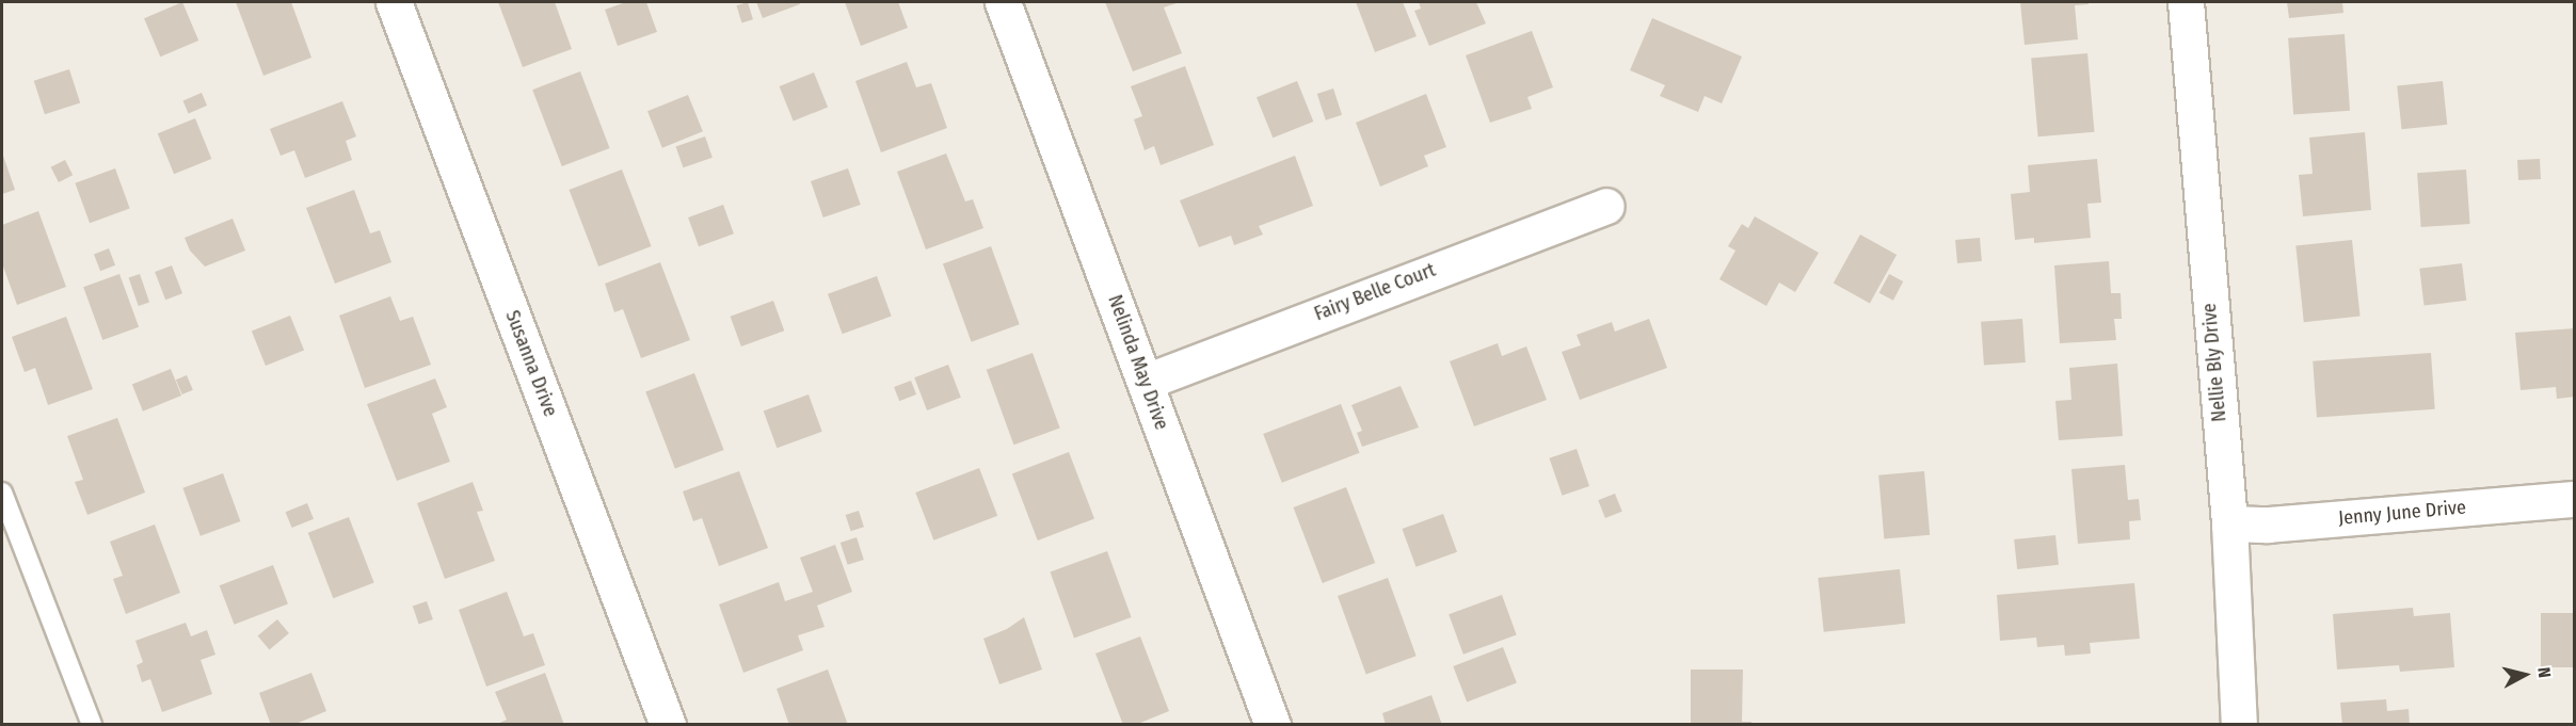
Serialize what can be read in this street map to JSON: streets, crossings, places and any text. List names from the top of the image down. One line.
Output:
{"streets":{"street":["Fairy Belle Court","Nelinda May Drive","Nellie Bly Drive","Susanna Drive","Jenny June Drive"]},"crossings":[["Fairy Belle Court","Nelinda May Drive"],["Nellie Bly Drive","Jenny June Drive"]],"north":"right"}
